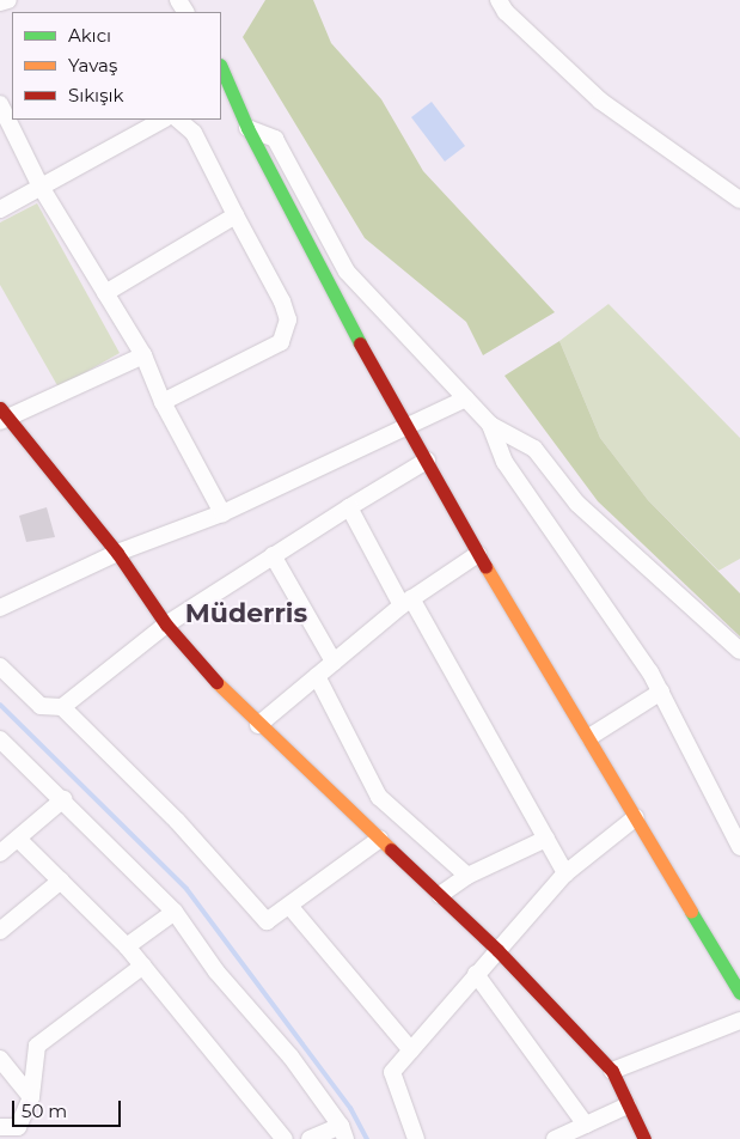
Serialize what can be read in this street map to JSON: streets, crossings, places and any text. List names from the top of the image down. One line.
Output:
{"districts":["Müderris"],"legend":["Akıcı","Yavaş","Sıkışık"],"scale_bar":"50 m"}
